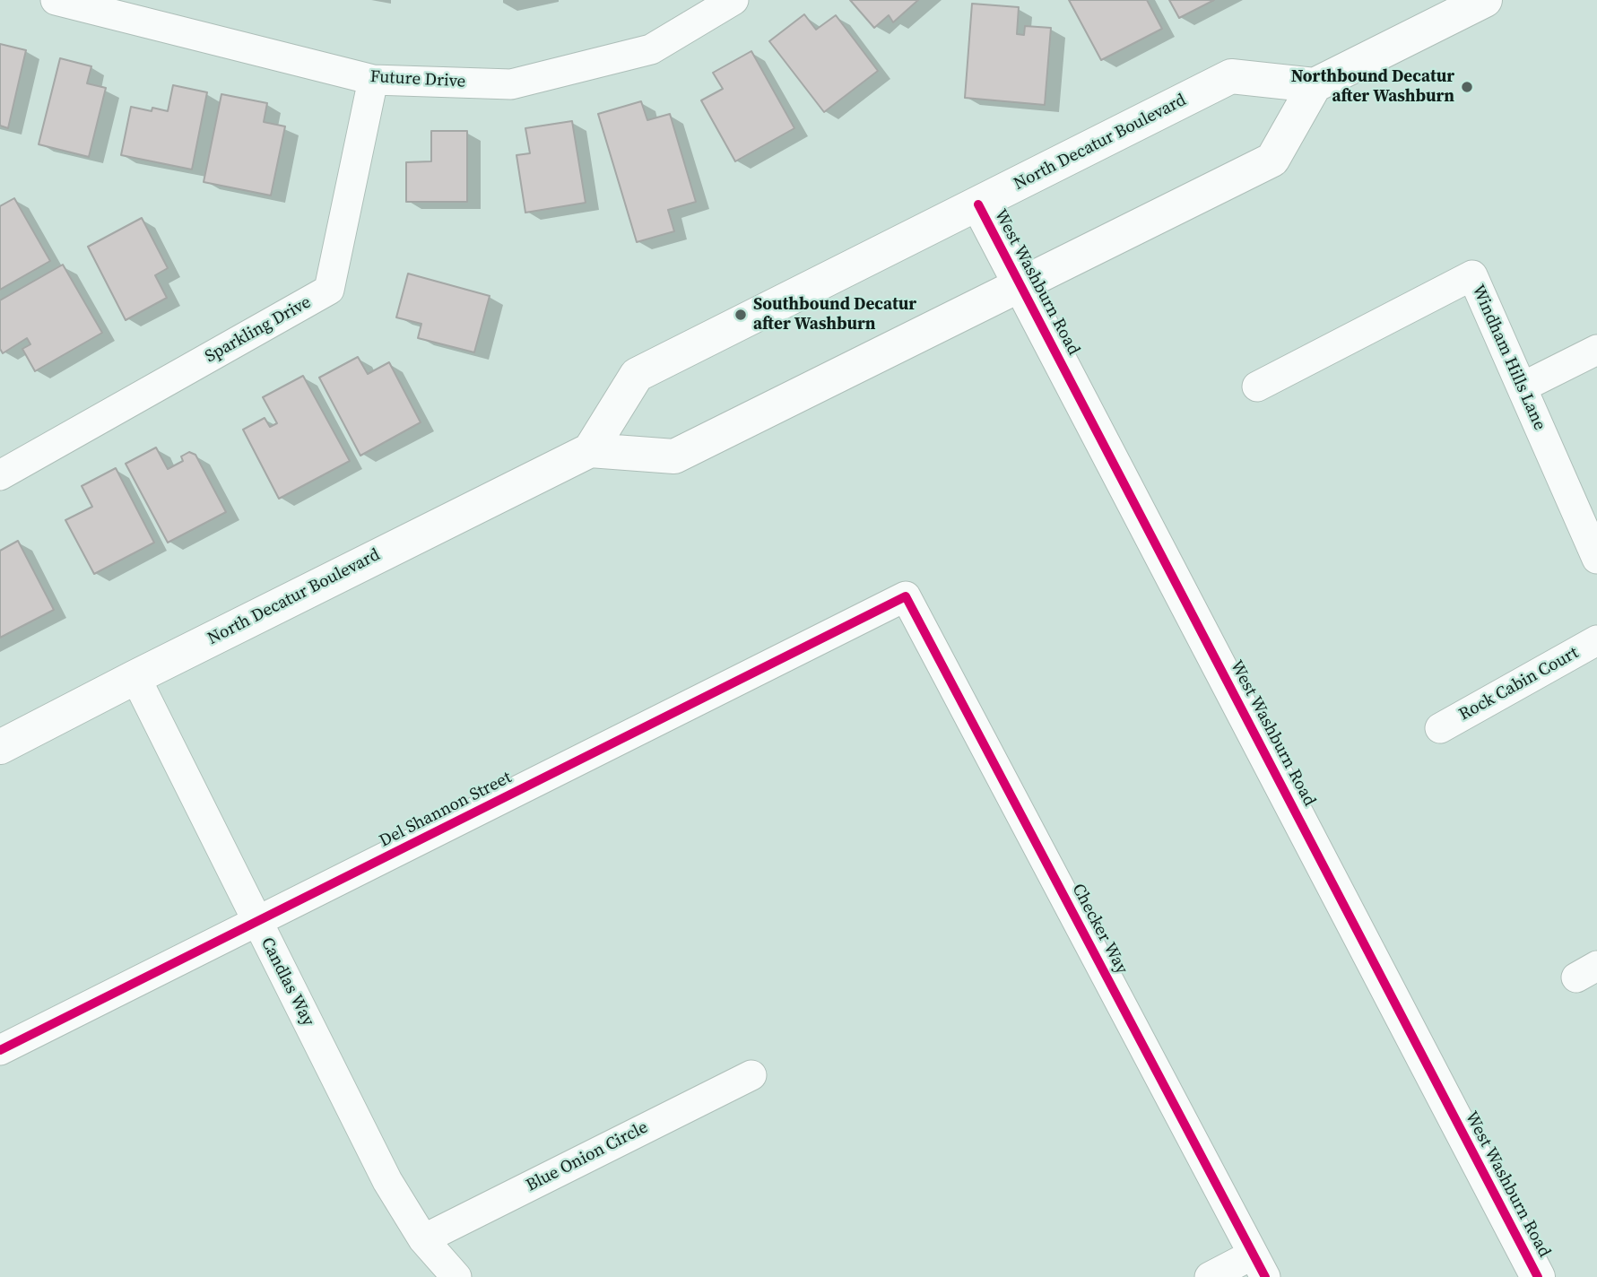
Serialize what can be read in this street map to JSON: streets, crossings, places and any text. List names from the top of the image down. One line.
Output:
{"streets":{"main road":["North Decatur Boulevard","West Washburn Road"],"street":["Future Drive","Sparkling Drive","Windham Hills Lane","Rock Cabin Court","Del Shannon Street","Checker Way","Candlas Way","Blue Onion Circle"]},"crossings":[["Future Drive","Sparkling Drive"],["North Decatur Boulevard","West Washburn Road"],["North Decatur Boulevard","Candlas Way"],["Del Shannon Street","Checker Way"],["Del Shannon Street","Candlas Way"],["Candlas Way","Blue Onion Circle"]],"places":["Northbound Decatur after Washburn","Southbound Decatur after Washburn"]}
